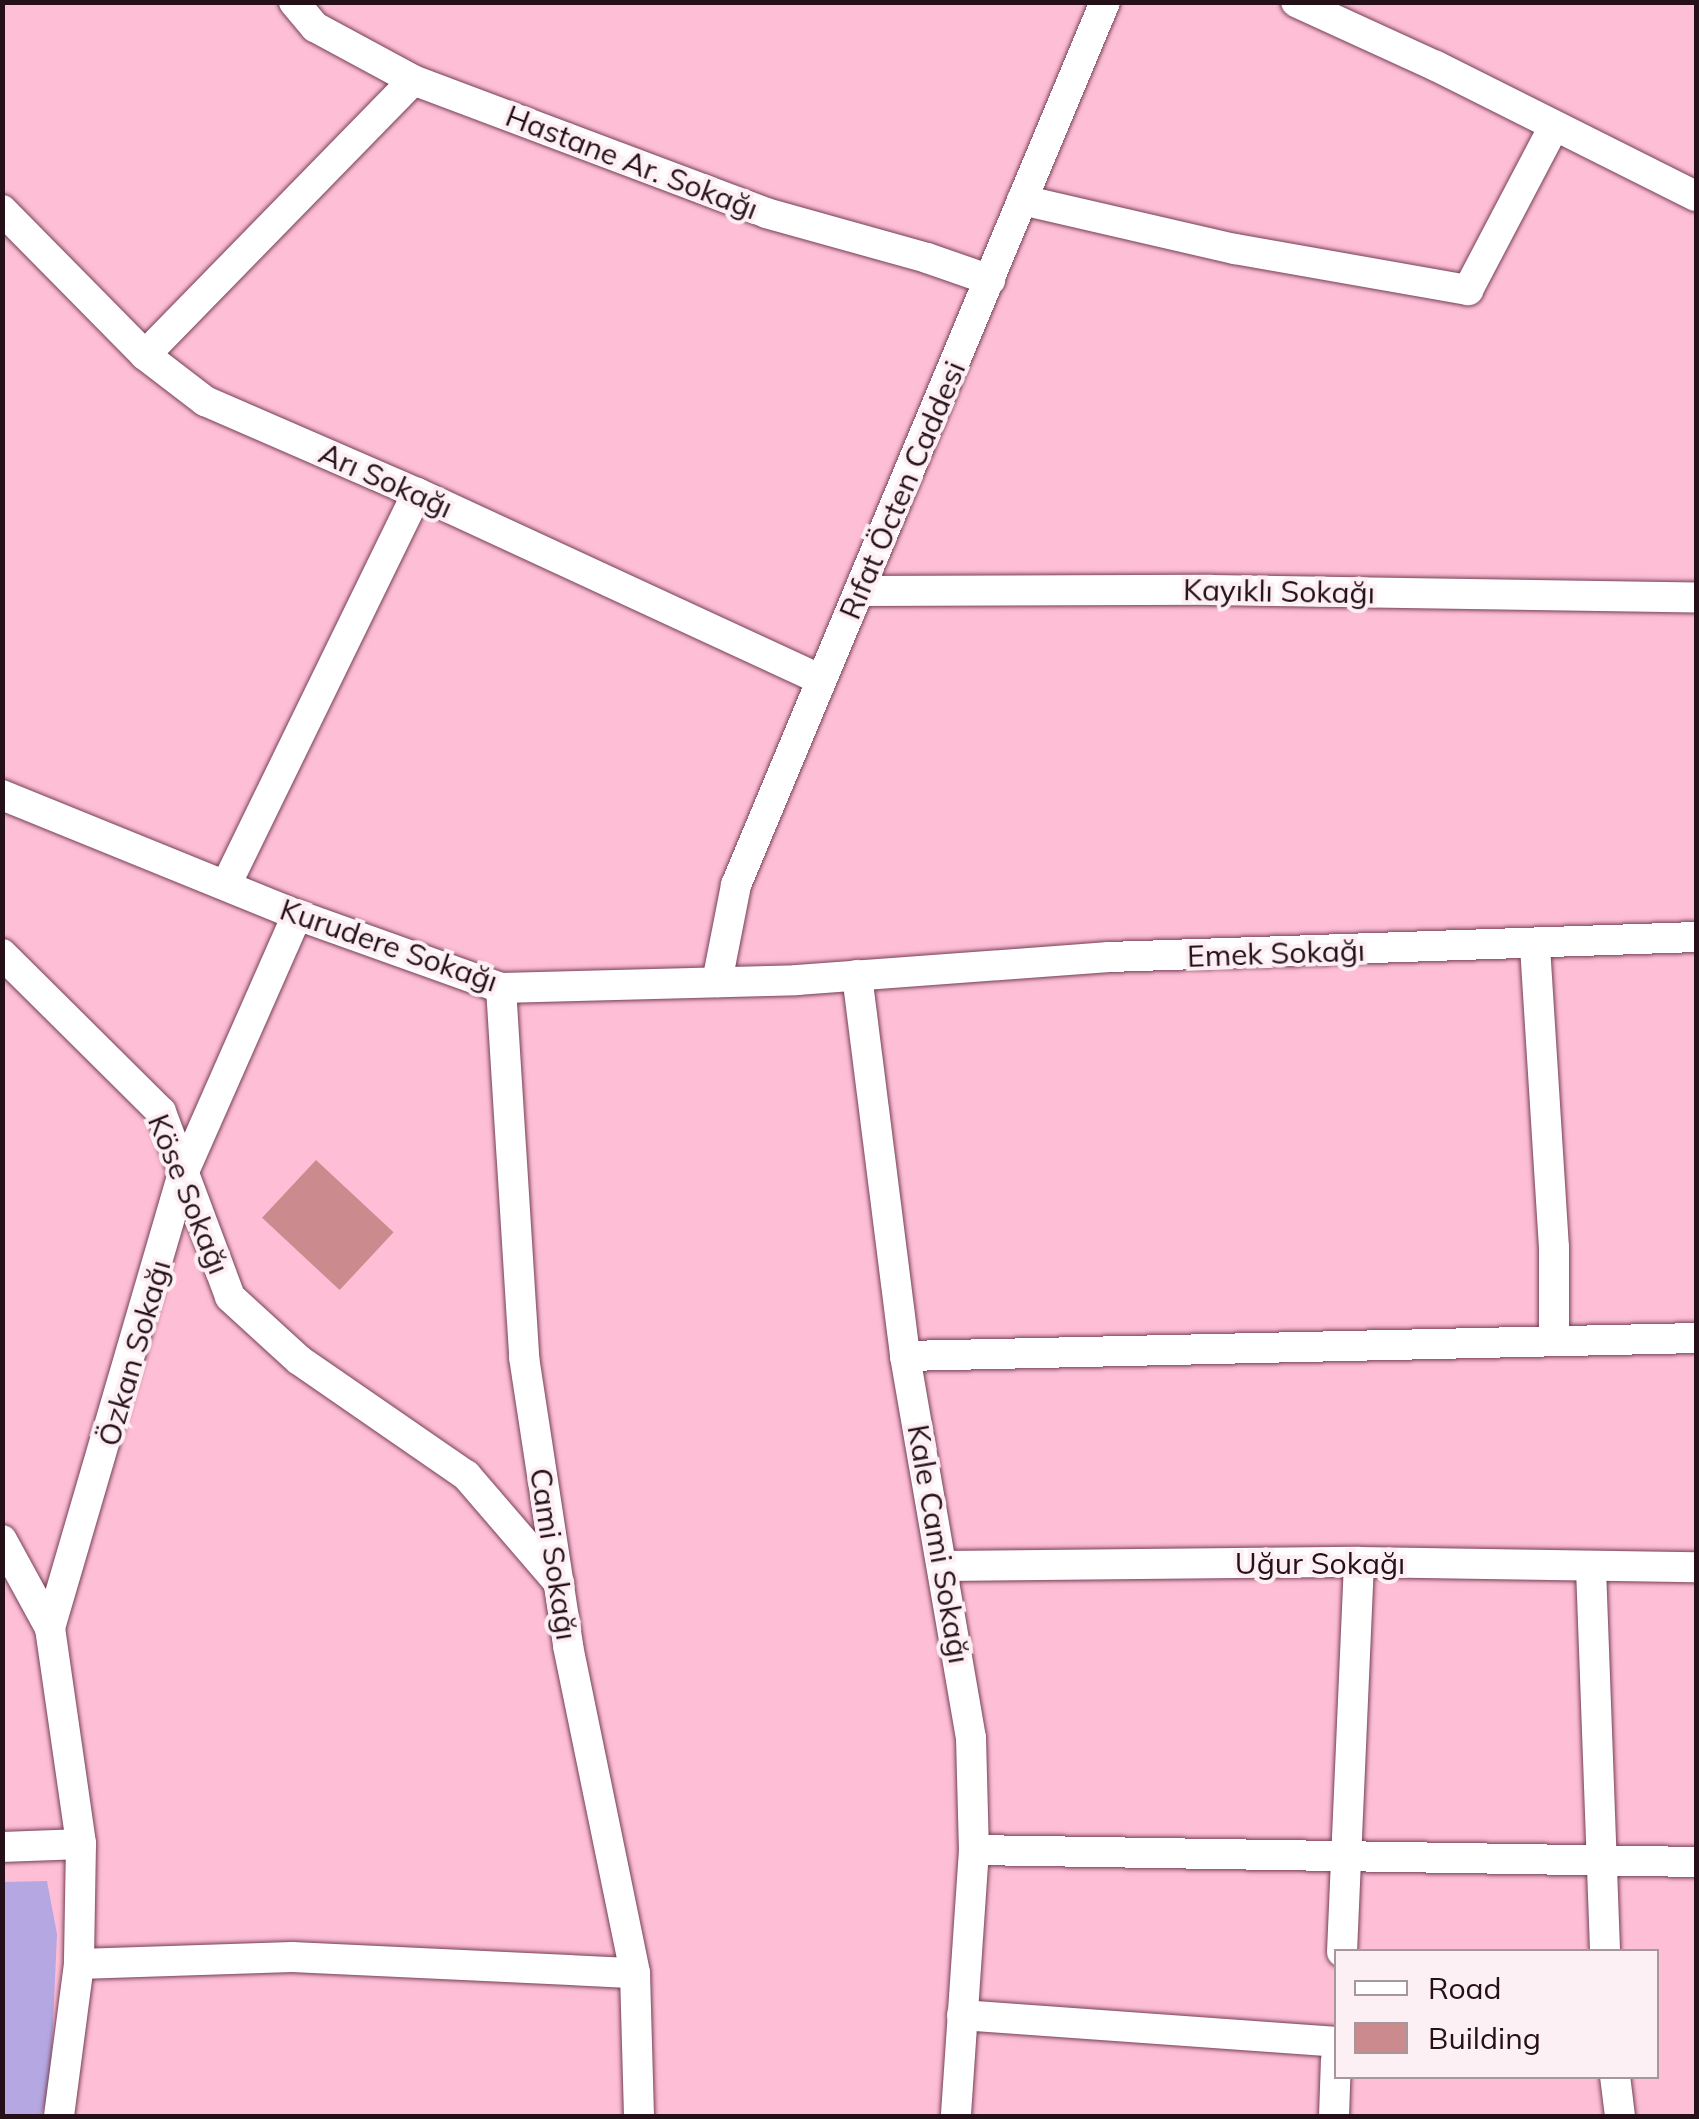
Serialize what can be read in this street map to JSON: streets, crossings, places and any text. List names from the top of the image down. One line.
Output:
{"streets":{"street":["Hastane Ar. Sokağı","Arı Sokağı","Rıfat Öcten Caddesi","Kayıklı Sokağı","Kurudere Sokağı","Emek Sokağı","Köse Sokağı","Özkan Sokağı","Kale Cami Sokağı","Cami Sokağı","Uğur Sokağı"]},"crossings":[["Hastane Ar. Sokağı","Rıfat Öcten Caddesi"],["Arı Sokağı","Rıfat Öcten Caddesi"],["Rıfat Öcten Caddesi","Kayıklı Sokağı"],["Rıfat Öcten Caddesi","Kurudere Sokağı"],["Kurudere Sokağı","Emek Sokağı"],["Kurudere Sokağı","Özkan Sokağı"],["Kurudere Sokağı","Kale Cami Sokağı"],["Kurudere Sokağı","Cami Sokağı"],["Emek Sokağı","Kale Cami Sokağı"],["Köse Sokağı","Özkan Sokağı"],["Köse Sokağı","Cami Sokağı"],["Kale Cami Sokağı","Uğur Sokağı"]],"legend":["Road","Building"]}
